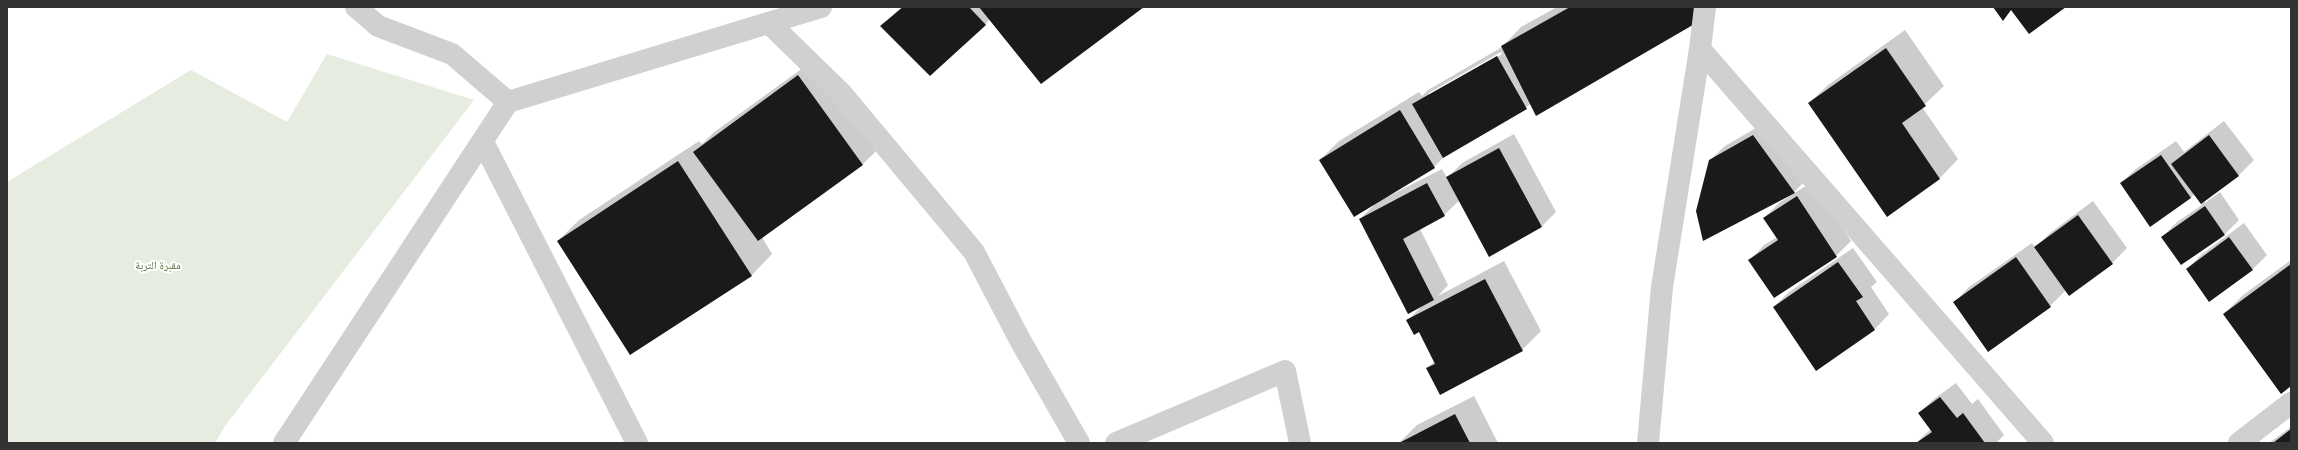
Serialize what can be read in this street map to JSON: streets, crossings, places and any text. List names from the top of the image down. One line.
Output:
{"parks":["مقبرة التربة"]}
